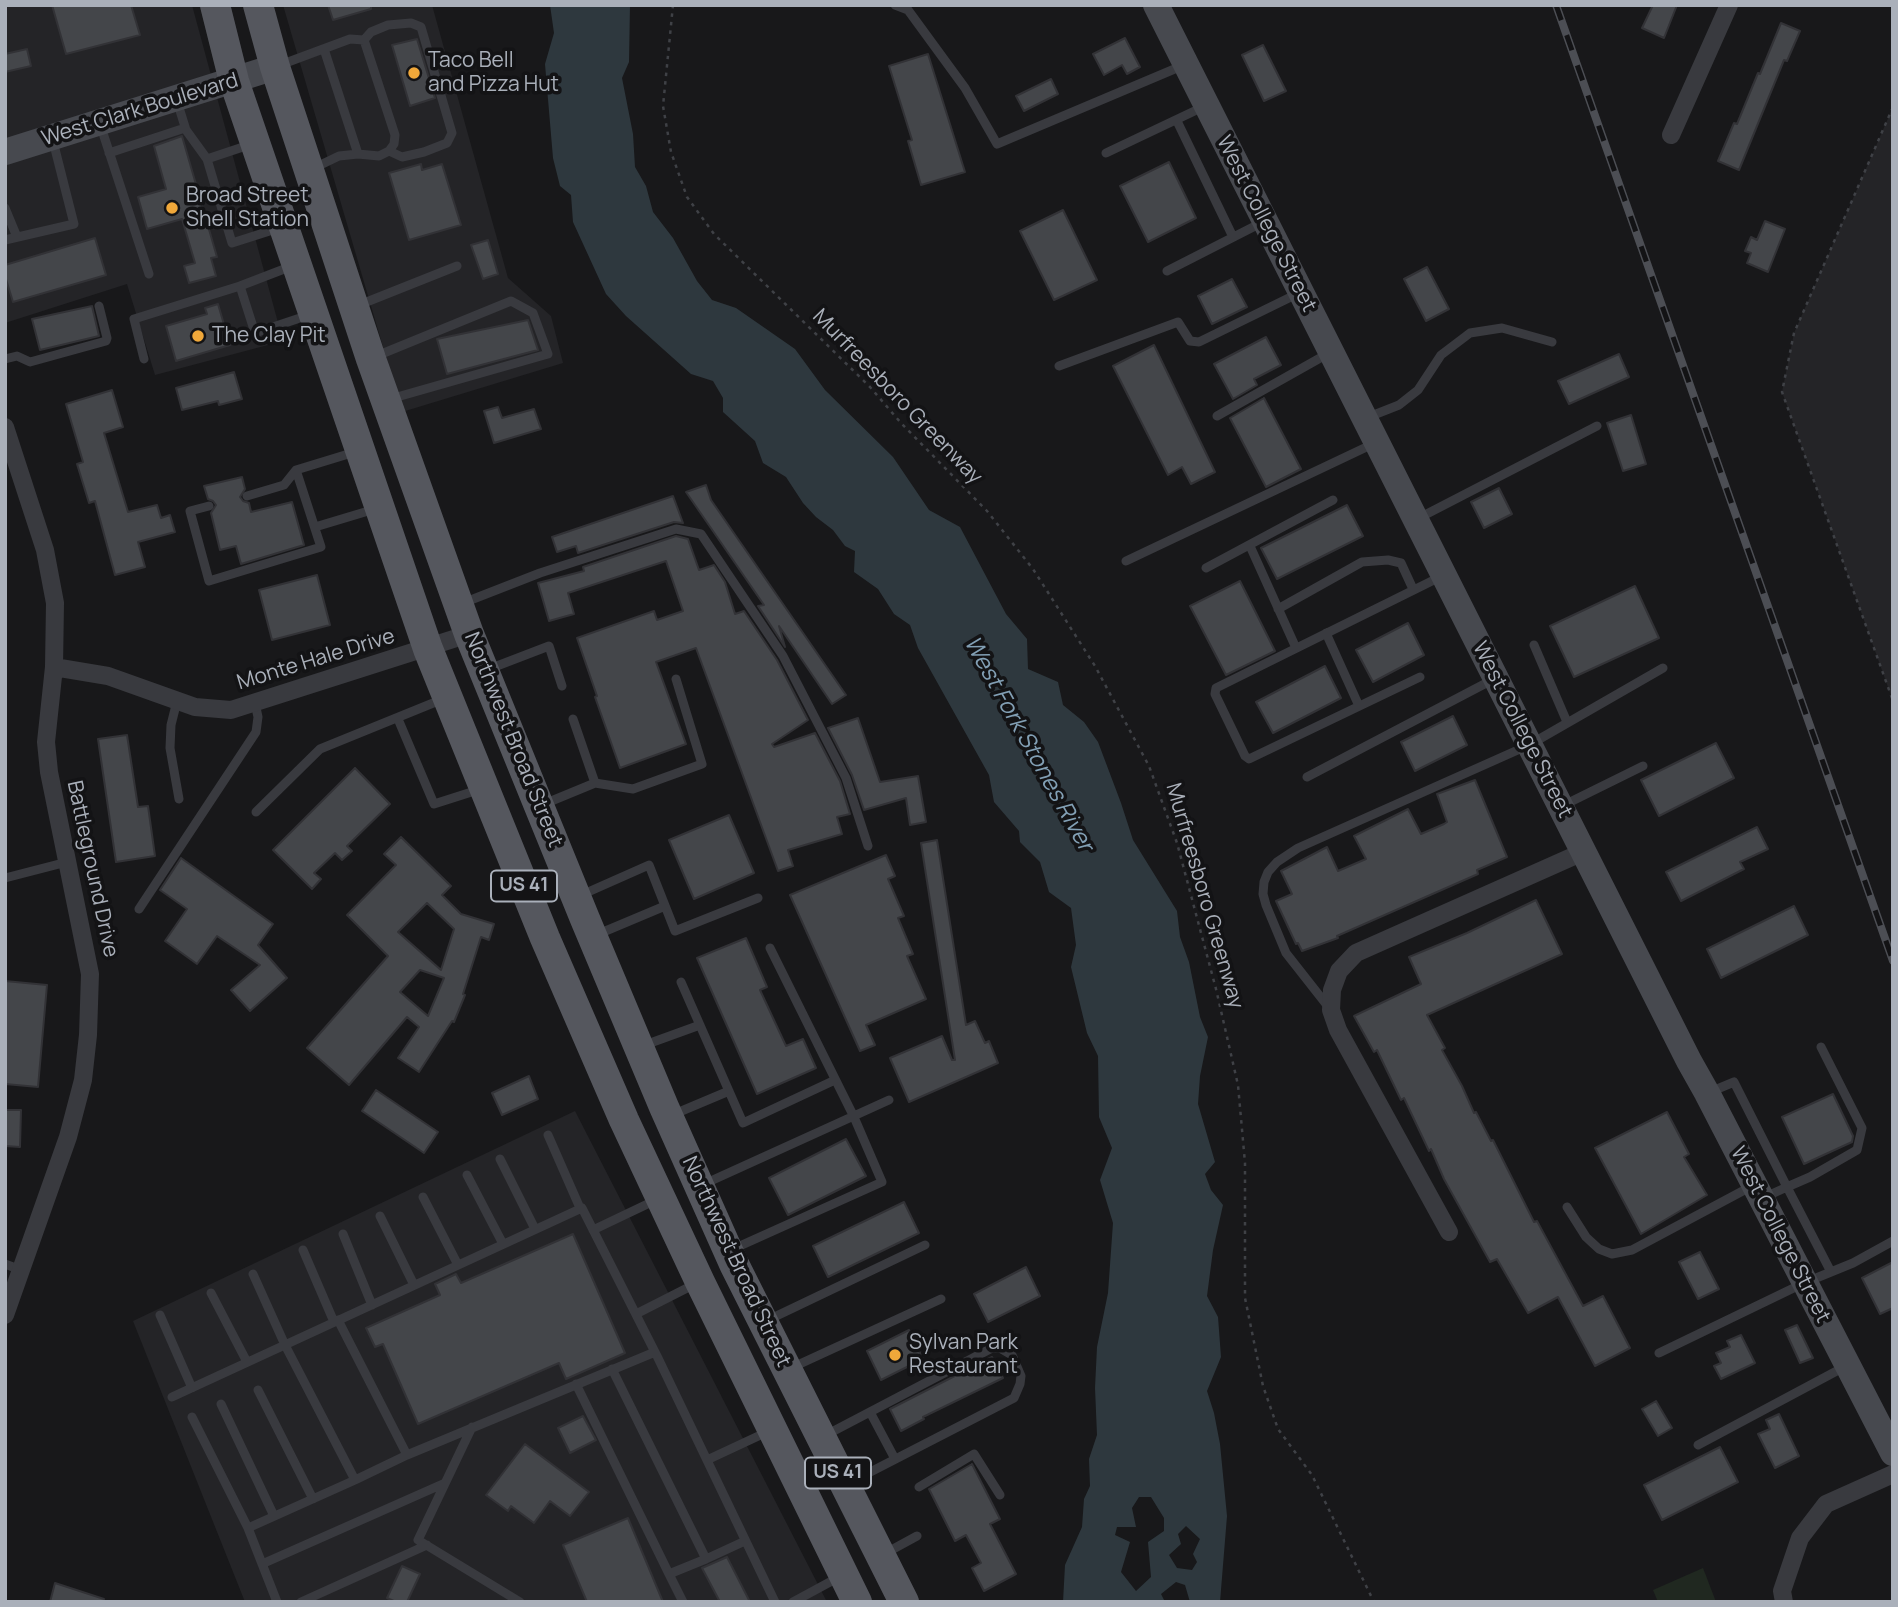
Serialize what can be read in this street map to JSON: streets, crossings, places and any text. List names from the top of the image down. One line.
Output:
{"streets":{"main road":["Northwest Broad Street","US 41"],"street":["West Clark Boulevard","West College Street","Monte Hale Drive","Battleground Drive"],"path":["Murfreesboro Greenway"]},"crossings":[["West Clark Boulevard","Northwest Broad Street"],["Monte Hale Drive","Northwest Broad Street"],["Monte Hale Drive","Battleground Drive"]],"water":["West Fork Stones River"],"places":["Taco Bell and Pizza Hut","Broad Street Shell Station","The Clay Pit","Sylvan Park Restaurant"]}
